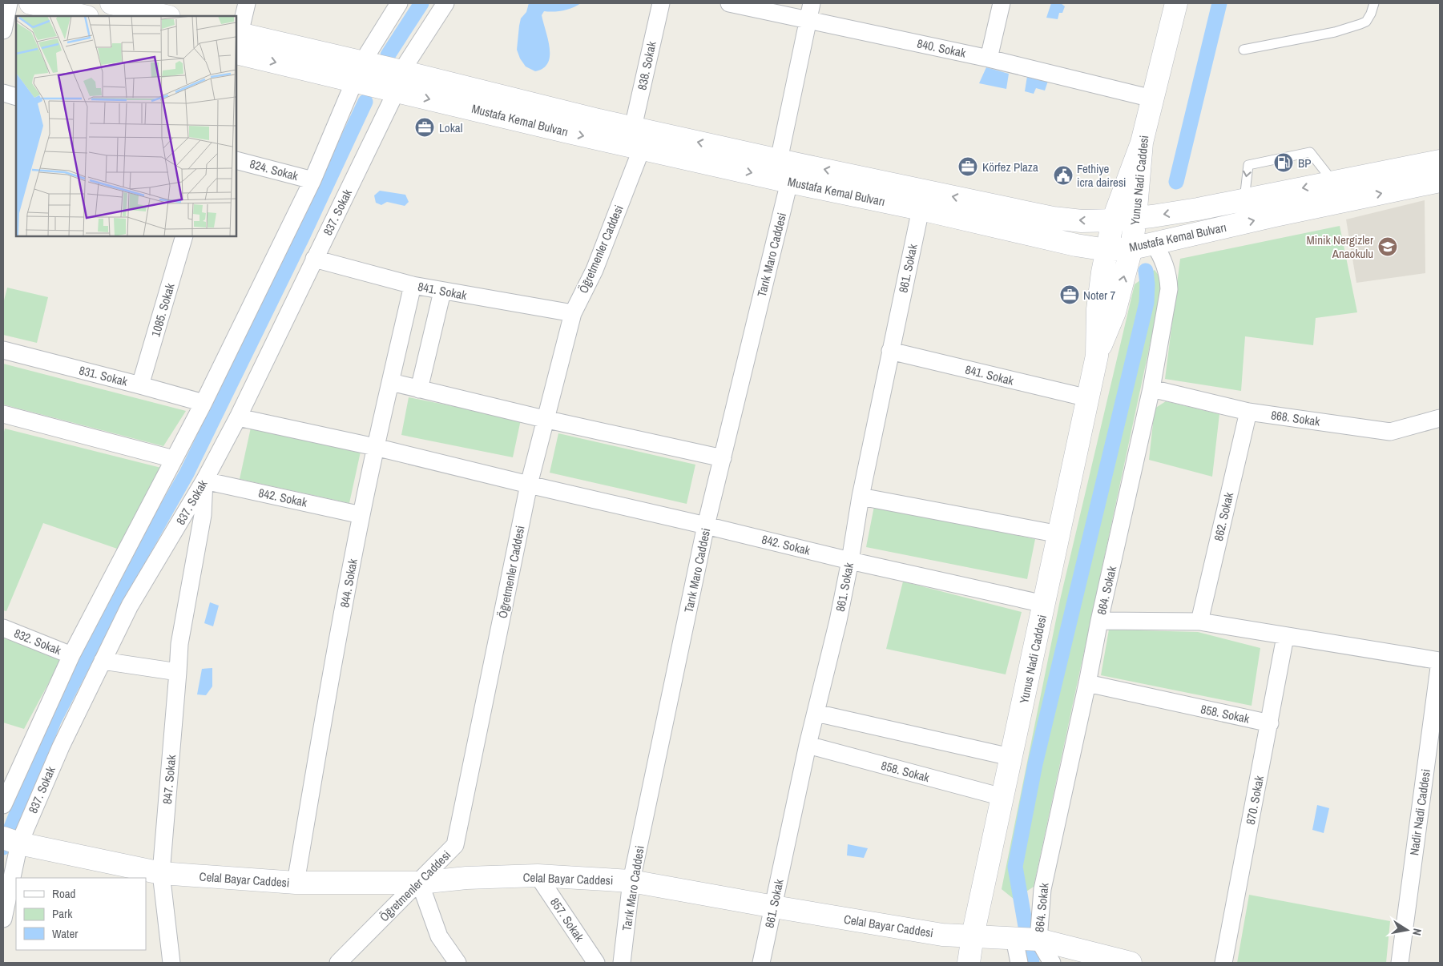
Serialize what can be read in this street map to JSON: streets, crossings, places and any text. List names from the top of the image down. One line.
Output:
{"streets":{"main road":["Mustafa Kemal Bulvarı","Yunus Nadi Caddesi","Celal Bayar Caddesi"],"street":["840. Sokak","838. Sokak","824. Sokak","837. Sokak","Öğretmenler Caddesi","Tarık Maro Caddesi","861. Sokak","841. Sokak","1085. Sokak","831. Sokak","868. Sokak","842. Sokak","862. Sokak","844. Sokak","864. Sokak","832. Sokak","858. Sokak","847. Sokak","870. Sokak","Nadir Nadi Caddesi","857. Sokak"]},"crossings":[["840. Sokak","Yunus Nadi Caddesi"],["838. Sokak","Mustafa Kemal Bulvarı"],["Mustafa Kemal Bulvarı","Yunus Nadi Caddesi"],["Mustafa Kemal Bulvarı","837. Sokak"],["Mustafa Kemal Bulvarı","Öğretmenler Caddesi"],["Mustafa Kemal Bulvarı","Tarık Maro Caddesi"],["Mustafa Kemal Bulvarı","861. Sokak"],["Mustafa Kemal Bulvarı","864. Sokak"],["Yunus Nadi Caddesi","841. Sokak"],["Yunus Nadi Caddesi","842. Sokak"],["Yunus Nadi Caddesi","858. Sokak"],["Yunus Nadi Caddesi","Celal Bayar Caddesi"],["837. Sokak","841. Sokak"],["837. Sokak","842. Sokak"],["837. Sokak","847. Sokak"],["837. Sokak","Celal Bayar Caddesi"],["Öğretmenler Caddesi","841. Sokak"],["Öğretmenler Caddesi","842. Sokak"],["Öğretmenler Caddesi","Celal Bayar Caddesi"],["Tarık Maro Caddesi","842. Sokak"],["Tarık Maro Caddesi","Celal Bayar Caddesi"],["861. Sokak","841. Sokak"],["861. Sokak","842. Sokak"],["861. Sokak","858. Sokak"],["861. Sokak","Celal Bayar Caddesi"],["841. Sokak","844. Sokak"],["1085. Sokak","831. Sokak"],["868. Sokak","862. Sokak"],["868. Sokak","864. Sokak"],["842. Sokak","844. Sokak"],["842. Sokak","847. Sokak"],["844. Sokak","Celal Bayar Caddesi"],["864. Sokak","858. Sokak"],["864. Sokak","Celal Bayar Caddesi"],["858. Sokak","870. Sokak"],["847. Sokak","Celal Bayar Caddesi"],["Celal Bayar Caddesi","857. Sokak"]],"places":{"office":["Lokal","Körfez Plaza","Noter 7"],"fuel station":["BP"],"public building":["Fethiye icra dairesi"],"school or university":["Minik Nergizler Anaokulu"]},"legend":["Road","Park","Water"],"north":"right"}
